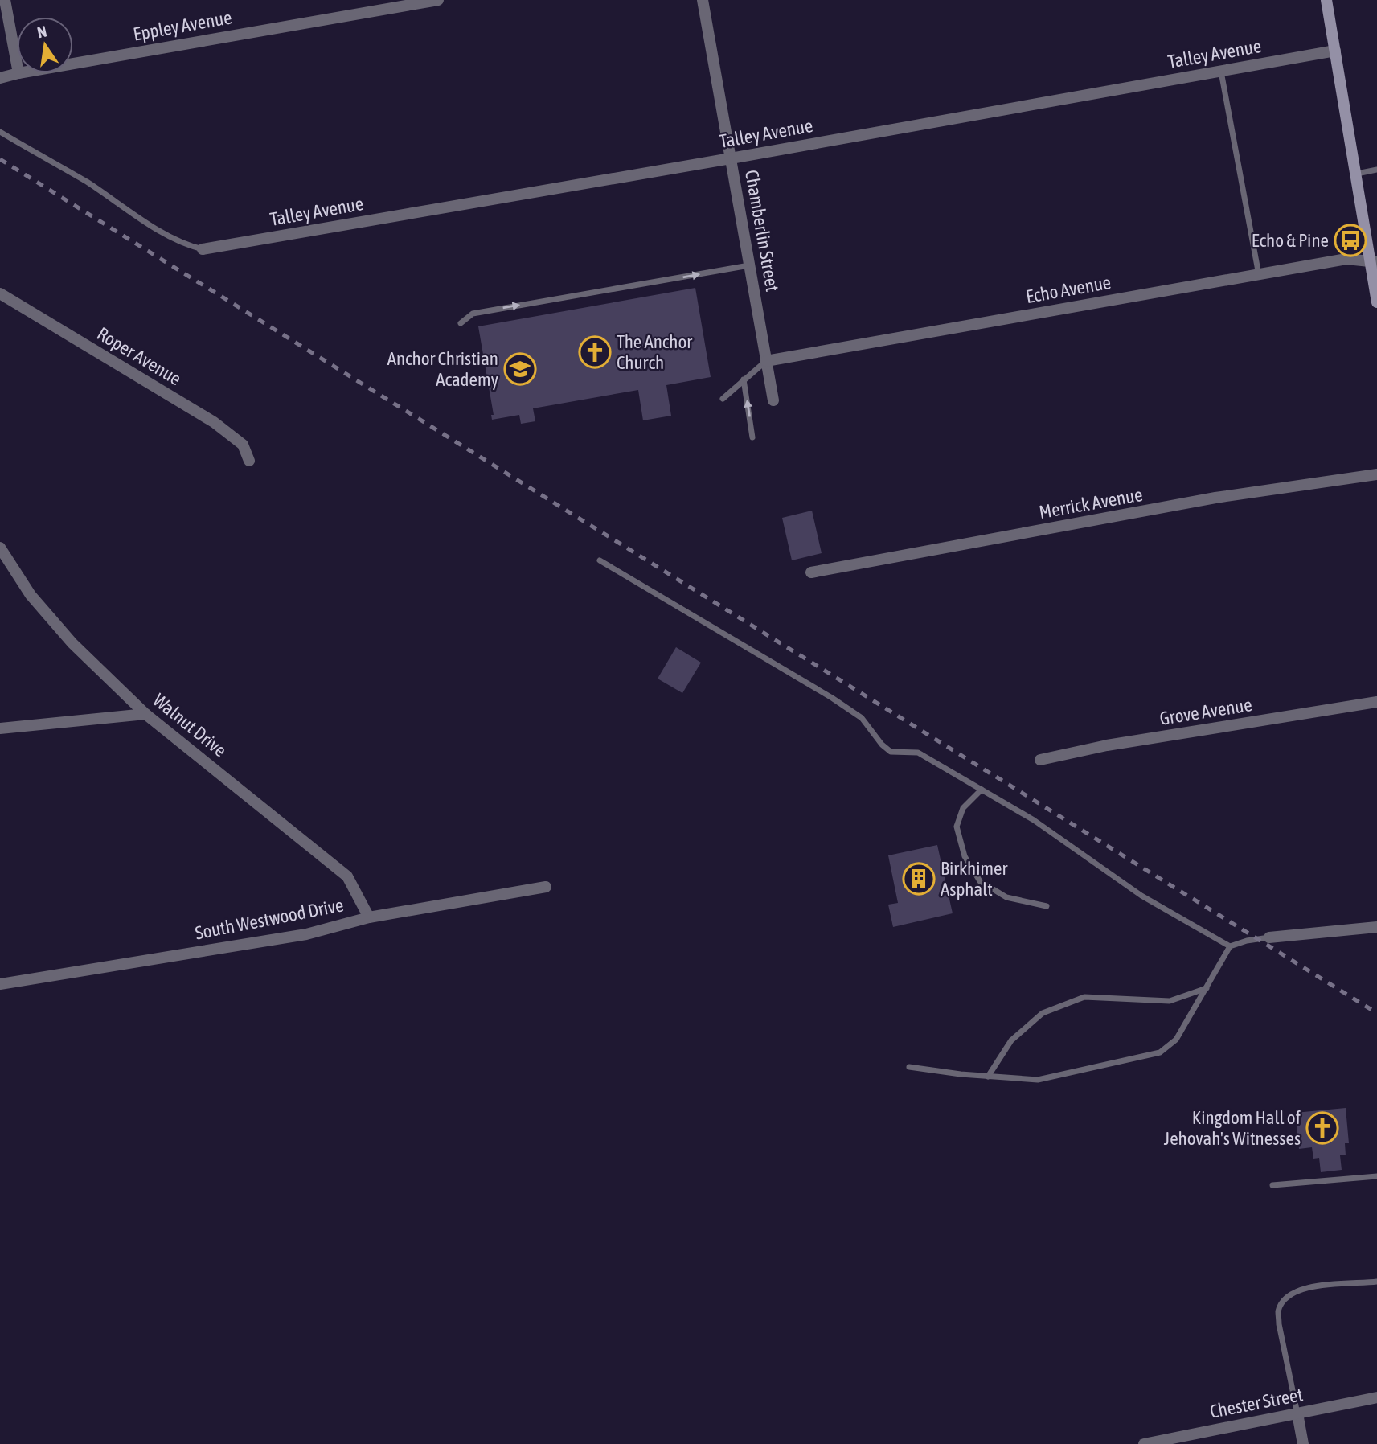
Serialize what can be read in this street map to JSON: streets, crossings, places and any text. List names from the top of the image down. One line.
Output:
{"streets":{"street":["Eppley Avenue","Talley Avenue","Chamberlin Street","Echo Avenue","Roper Avenue","Merrick Avenue","Grove Avenue","Walnut Drive","South Westwood Drive","Chester Street"]},"crossings":[["Talley Avenue","Chamberlin Street"],["Chamberlin Street","Echo Avenue"],["Walnut Drive","South Westwood Drive"]],"places":{"bus stop":["Echo & Pine"],"church":["The Anchor Church","Kingdom Hall of Jehovah's Witnesses"],"school or university":["Anchor Christian Academy"],"building":["Birkhimer Asphalt"]},"north":"top"}
